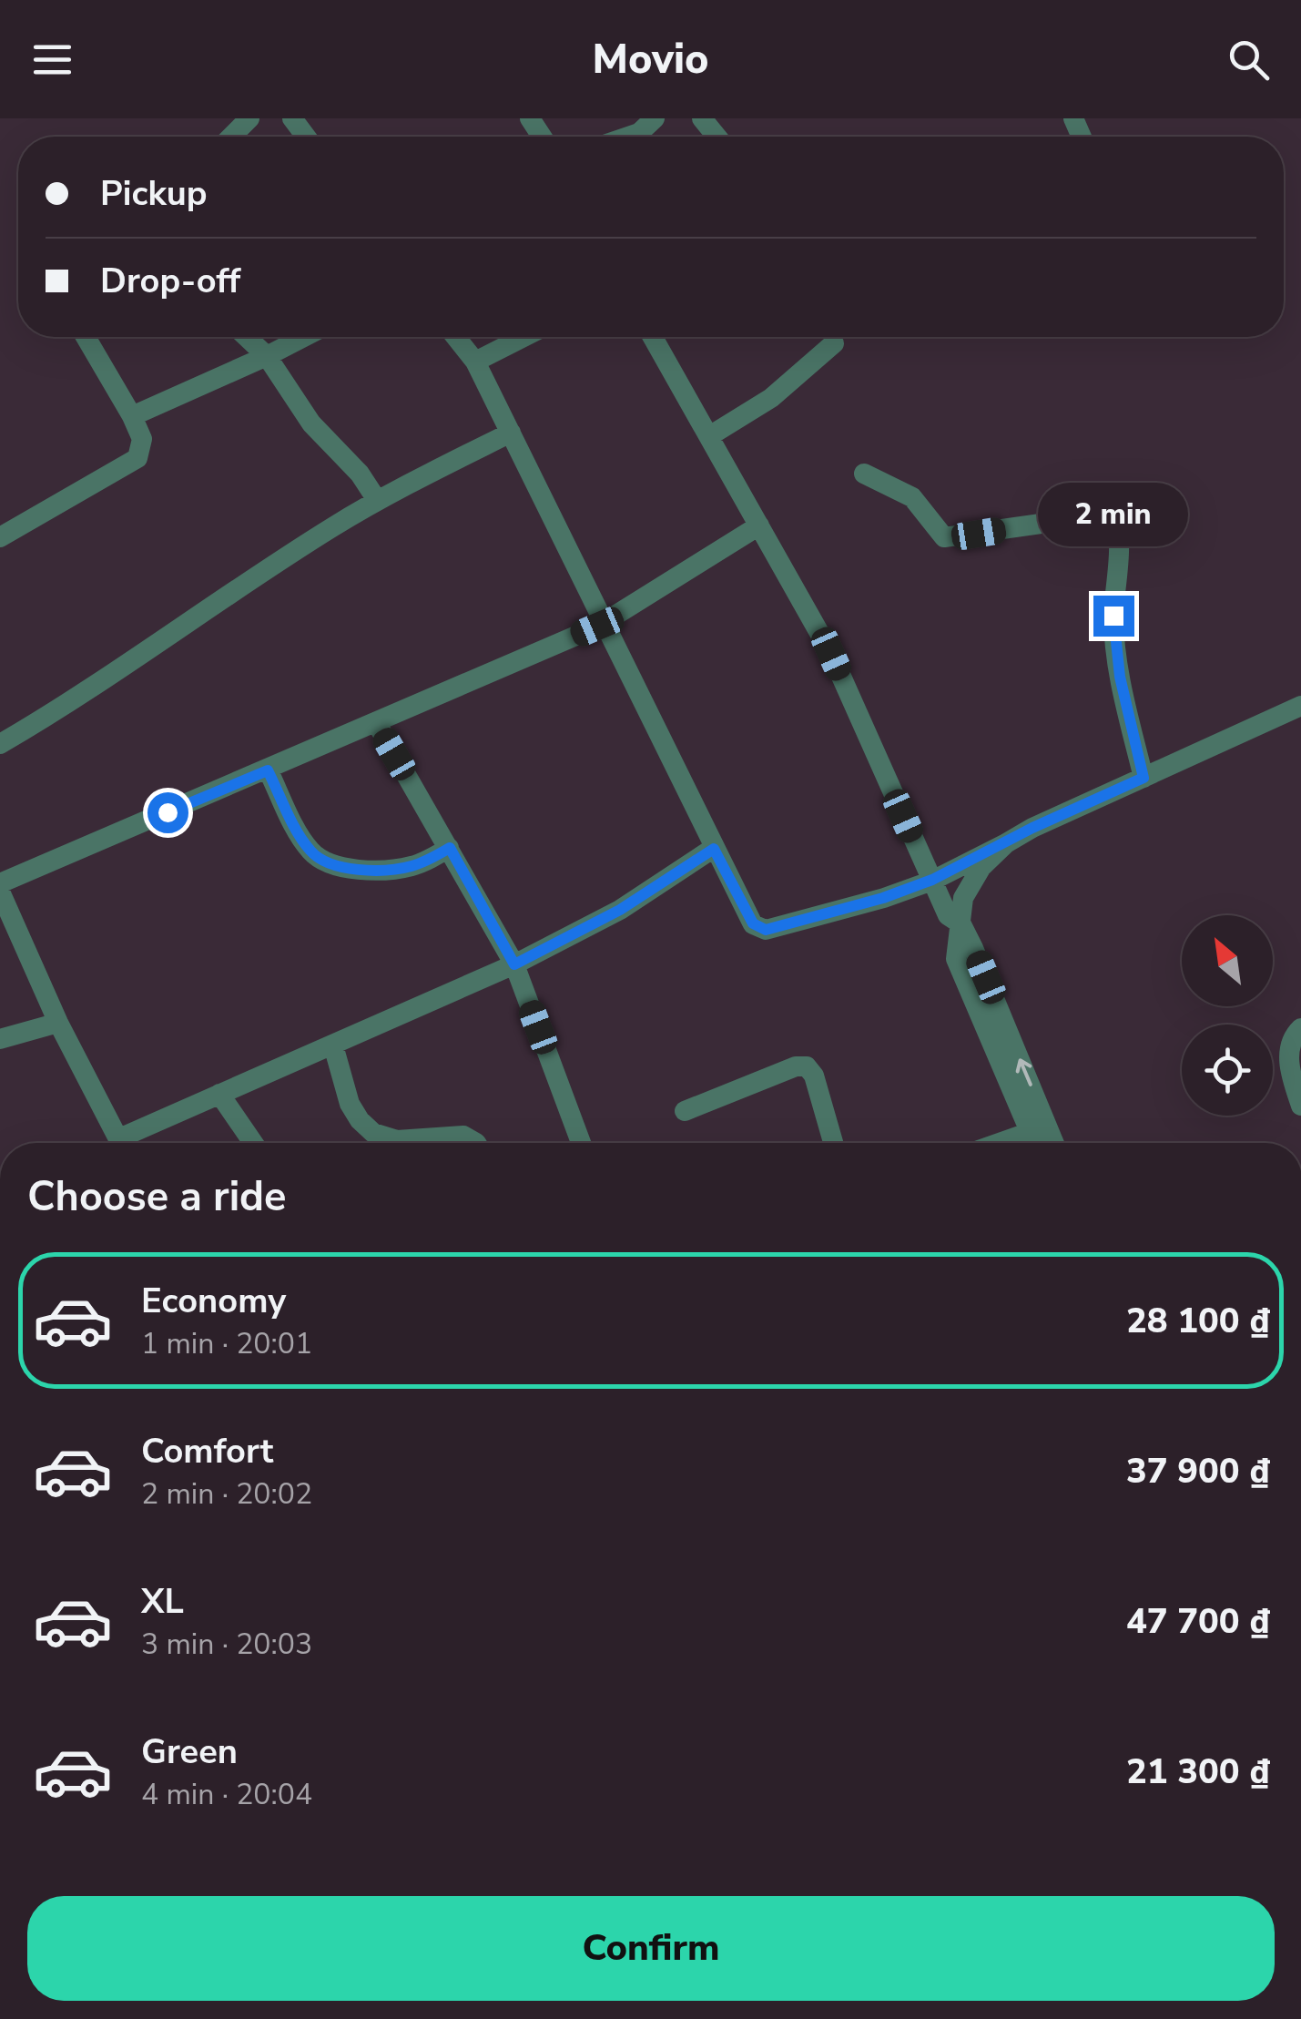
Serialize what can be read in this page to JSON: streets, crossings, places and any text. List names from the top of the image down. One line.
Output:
{"north":"top left","page":{"header":"Movio","banner":["Pickup","Drop-off"],"bubble":"2 min","heading":"Choose a ride","list":[{"name":"Economy","note":"1 min · 20:01","value":"28 100 ₫"},{"name":"Comfort","note":"2 min · 20:02","value":"37 900 ₫"},{"name":"XL","note":"3 min · 20:03","value":"47 700 ₫"},{"name":"Green","note":"4 min · 20:04","value":"21 300 ₫"}],"buttons":"Confirm"}}
